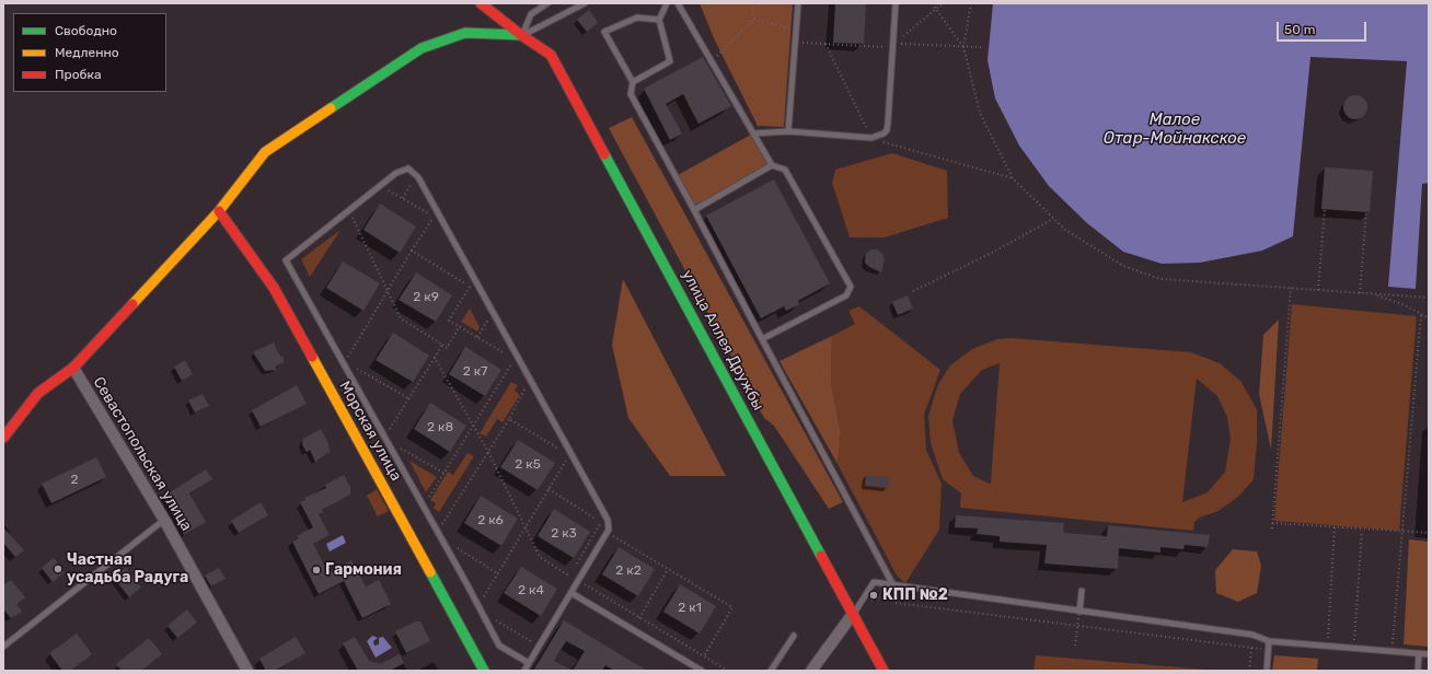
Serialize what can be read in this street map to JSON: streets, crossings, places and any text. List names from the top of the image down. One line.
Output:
{"streets":{"street":["улица Аллея Дружбы","Морская улица","Севастопольская улица"]},"water":["Малое Отар-Мойнакское"],"places":["Частная усадьба Радуга","Гармония","КПП №2"],"house_numbers":["2 к9","2 к7","2 к8","2 к5","2","2 к6","2 к3","2 к2","2 к4","2 к1"],"legend":["Свободно","Медленно","Пробка"],"scale_bar":"50 m"}
